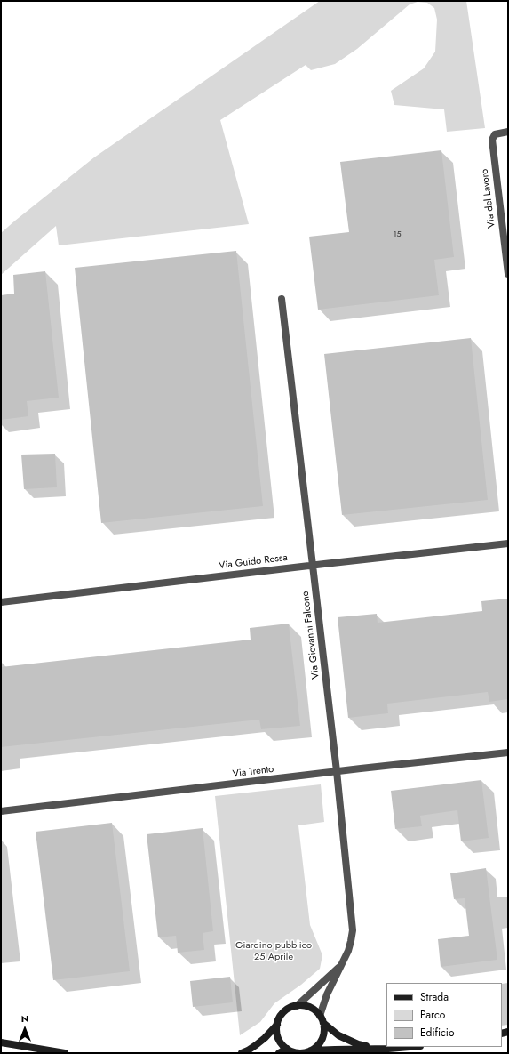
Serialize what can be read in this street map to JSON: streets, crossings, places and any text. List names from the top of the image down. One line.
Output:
{"streets":{"street":["Via del Lavoro","Via Guido Rossa","Via Giovanni Falcone","Via Trento"]},"crossings":[["Via Guido Rossa","Via Giovanni Falcone"],["Via Giovanni Falcone","Via Trento"]],"parks":["Giardino pubblico 25 Aprile"],"house_numbers":["15"],"legend":["Strada","Parco","Edificio"],"north":"top"}
